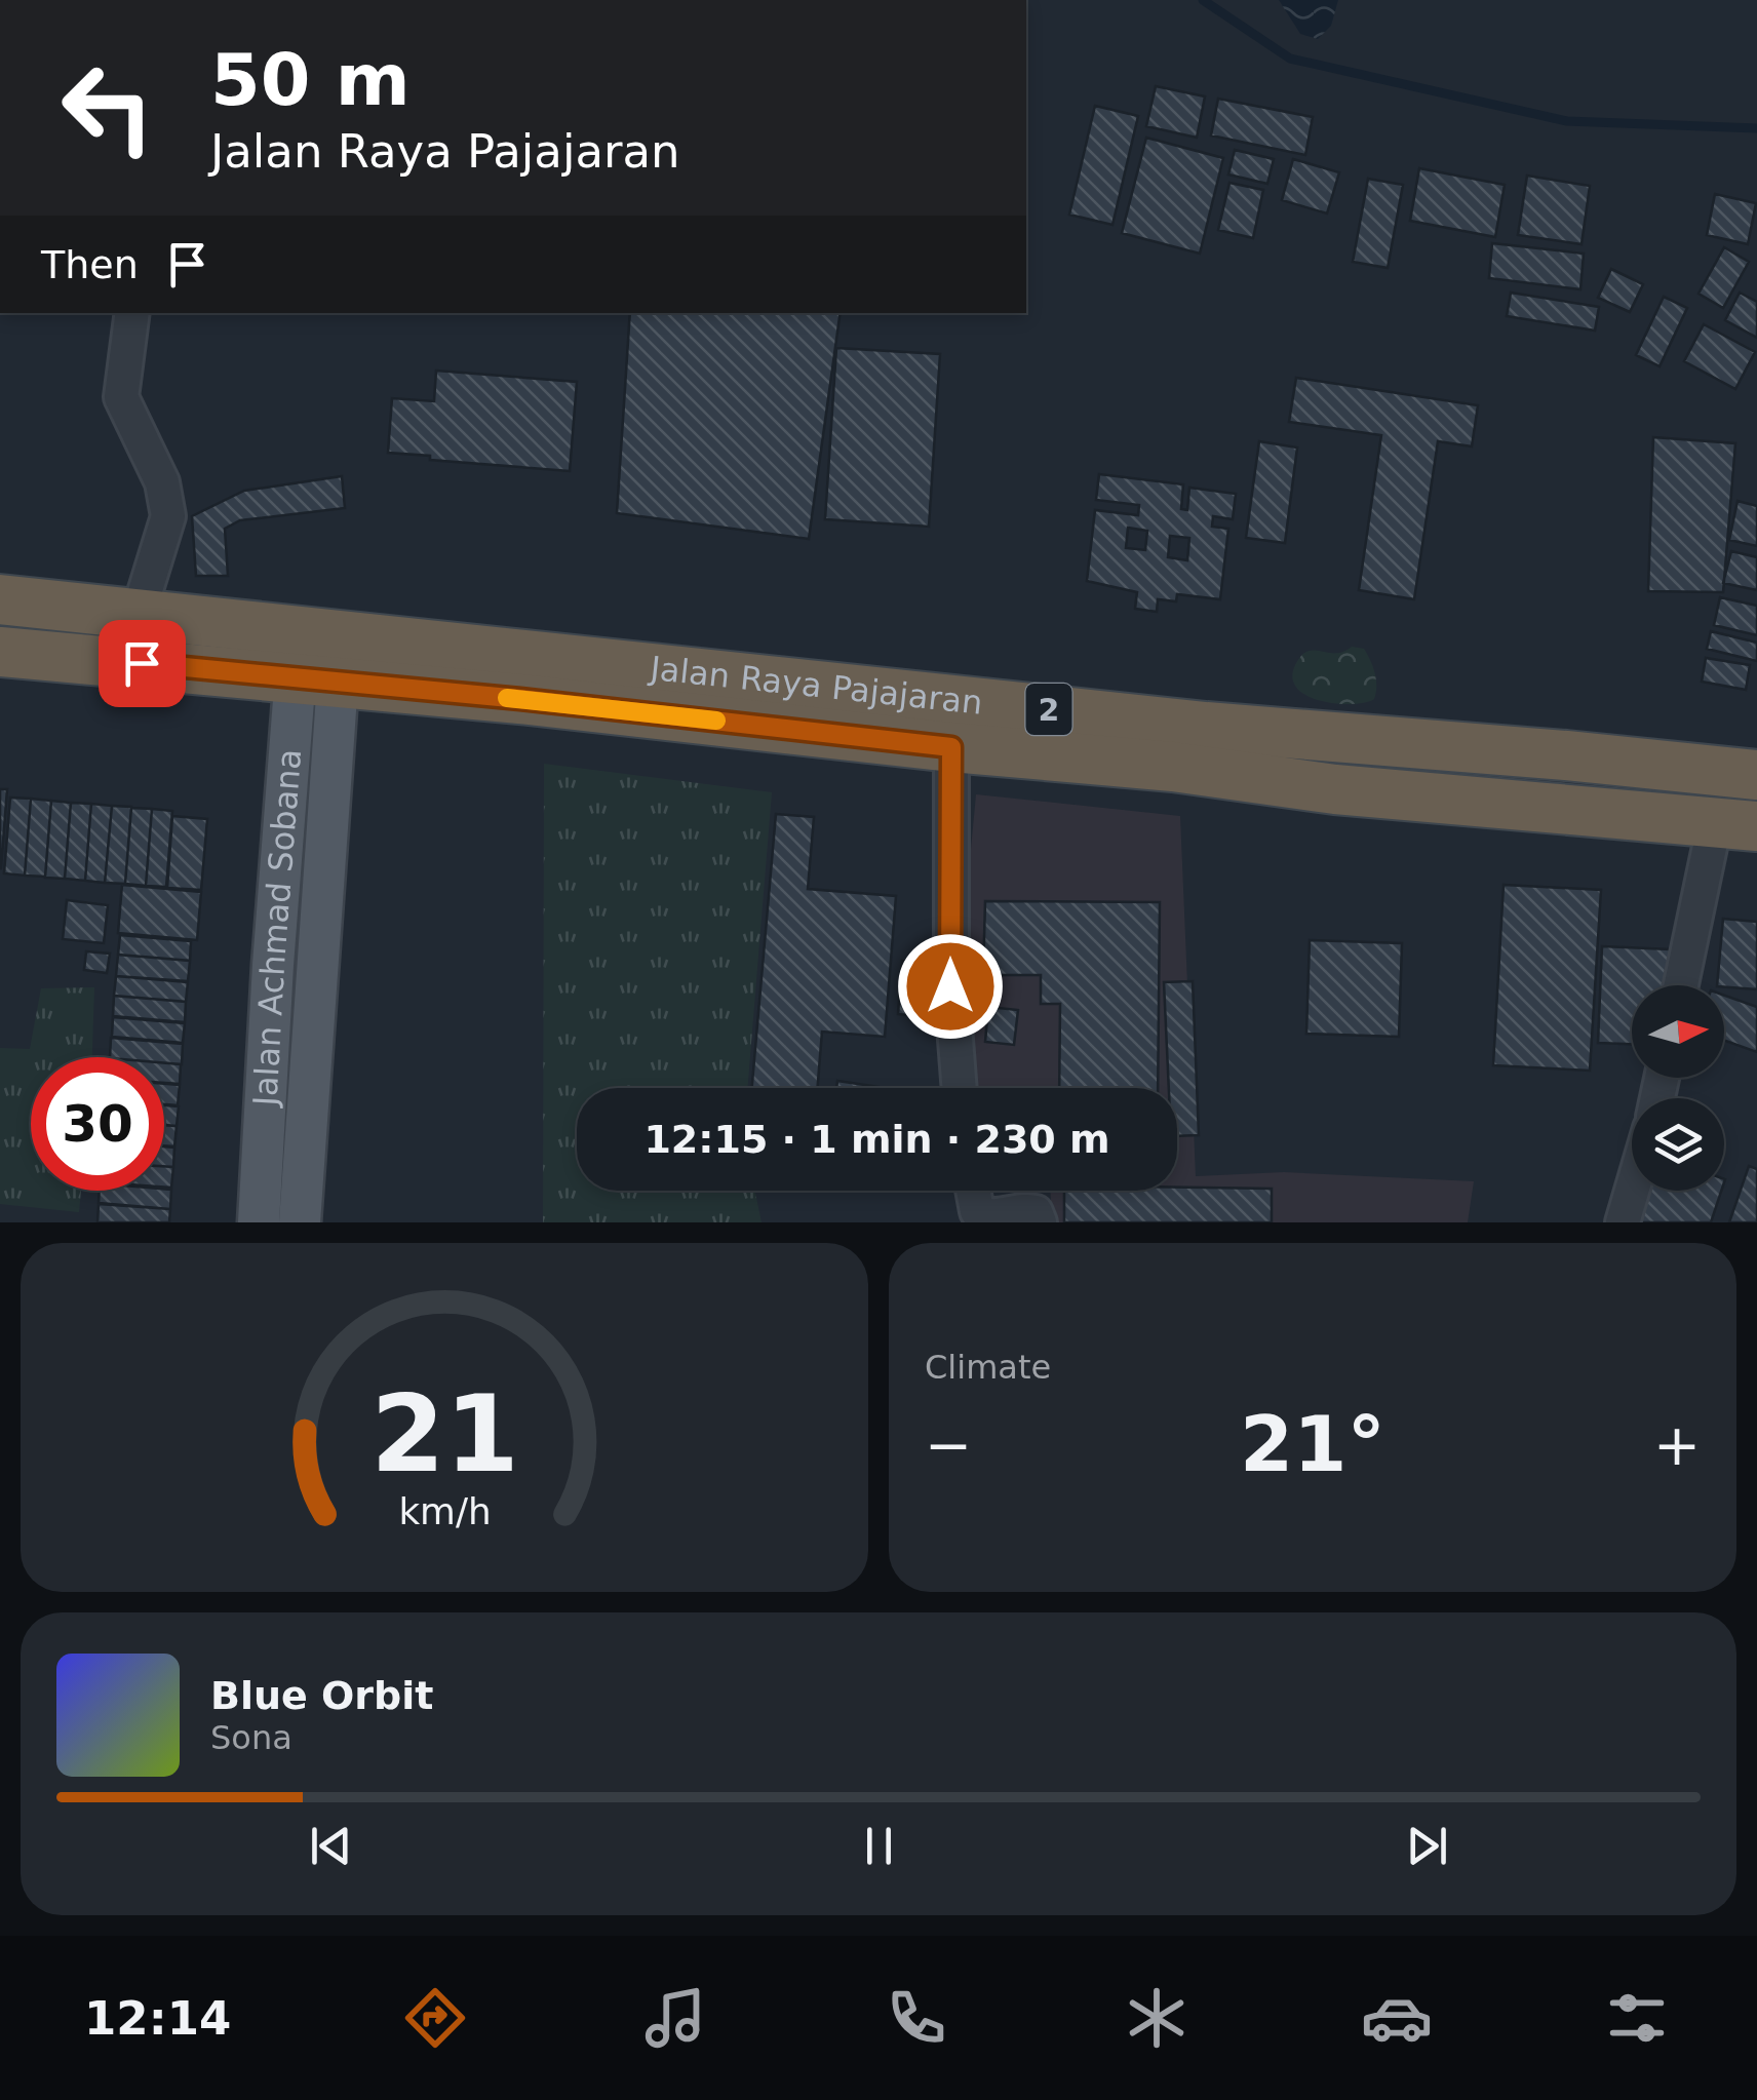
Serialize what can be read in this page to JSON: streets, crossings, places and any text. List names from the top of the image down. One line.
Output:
{"streets":{"highway":["Jalan Raya Pajajaran","2"],"main road":["Jalan Achmad Sobana"]},"crossings":[["Jalan Raya Pajajaran","Jalan Achmad Sobana"]],"north":"right","page":{"turn":["50 m","Jalan Raya Pajajaran"],"then":"Then","limit":"30","trip":"12:15 · 1 min · 230 m","tile":"Climate","heat":["−","21°","+"],"song":["Blue Orbit","Sona"],"tabs":"12:14","gauge":["21","km/h"]}}
